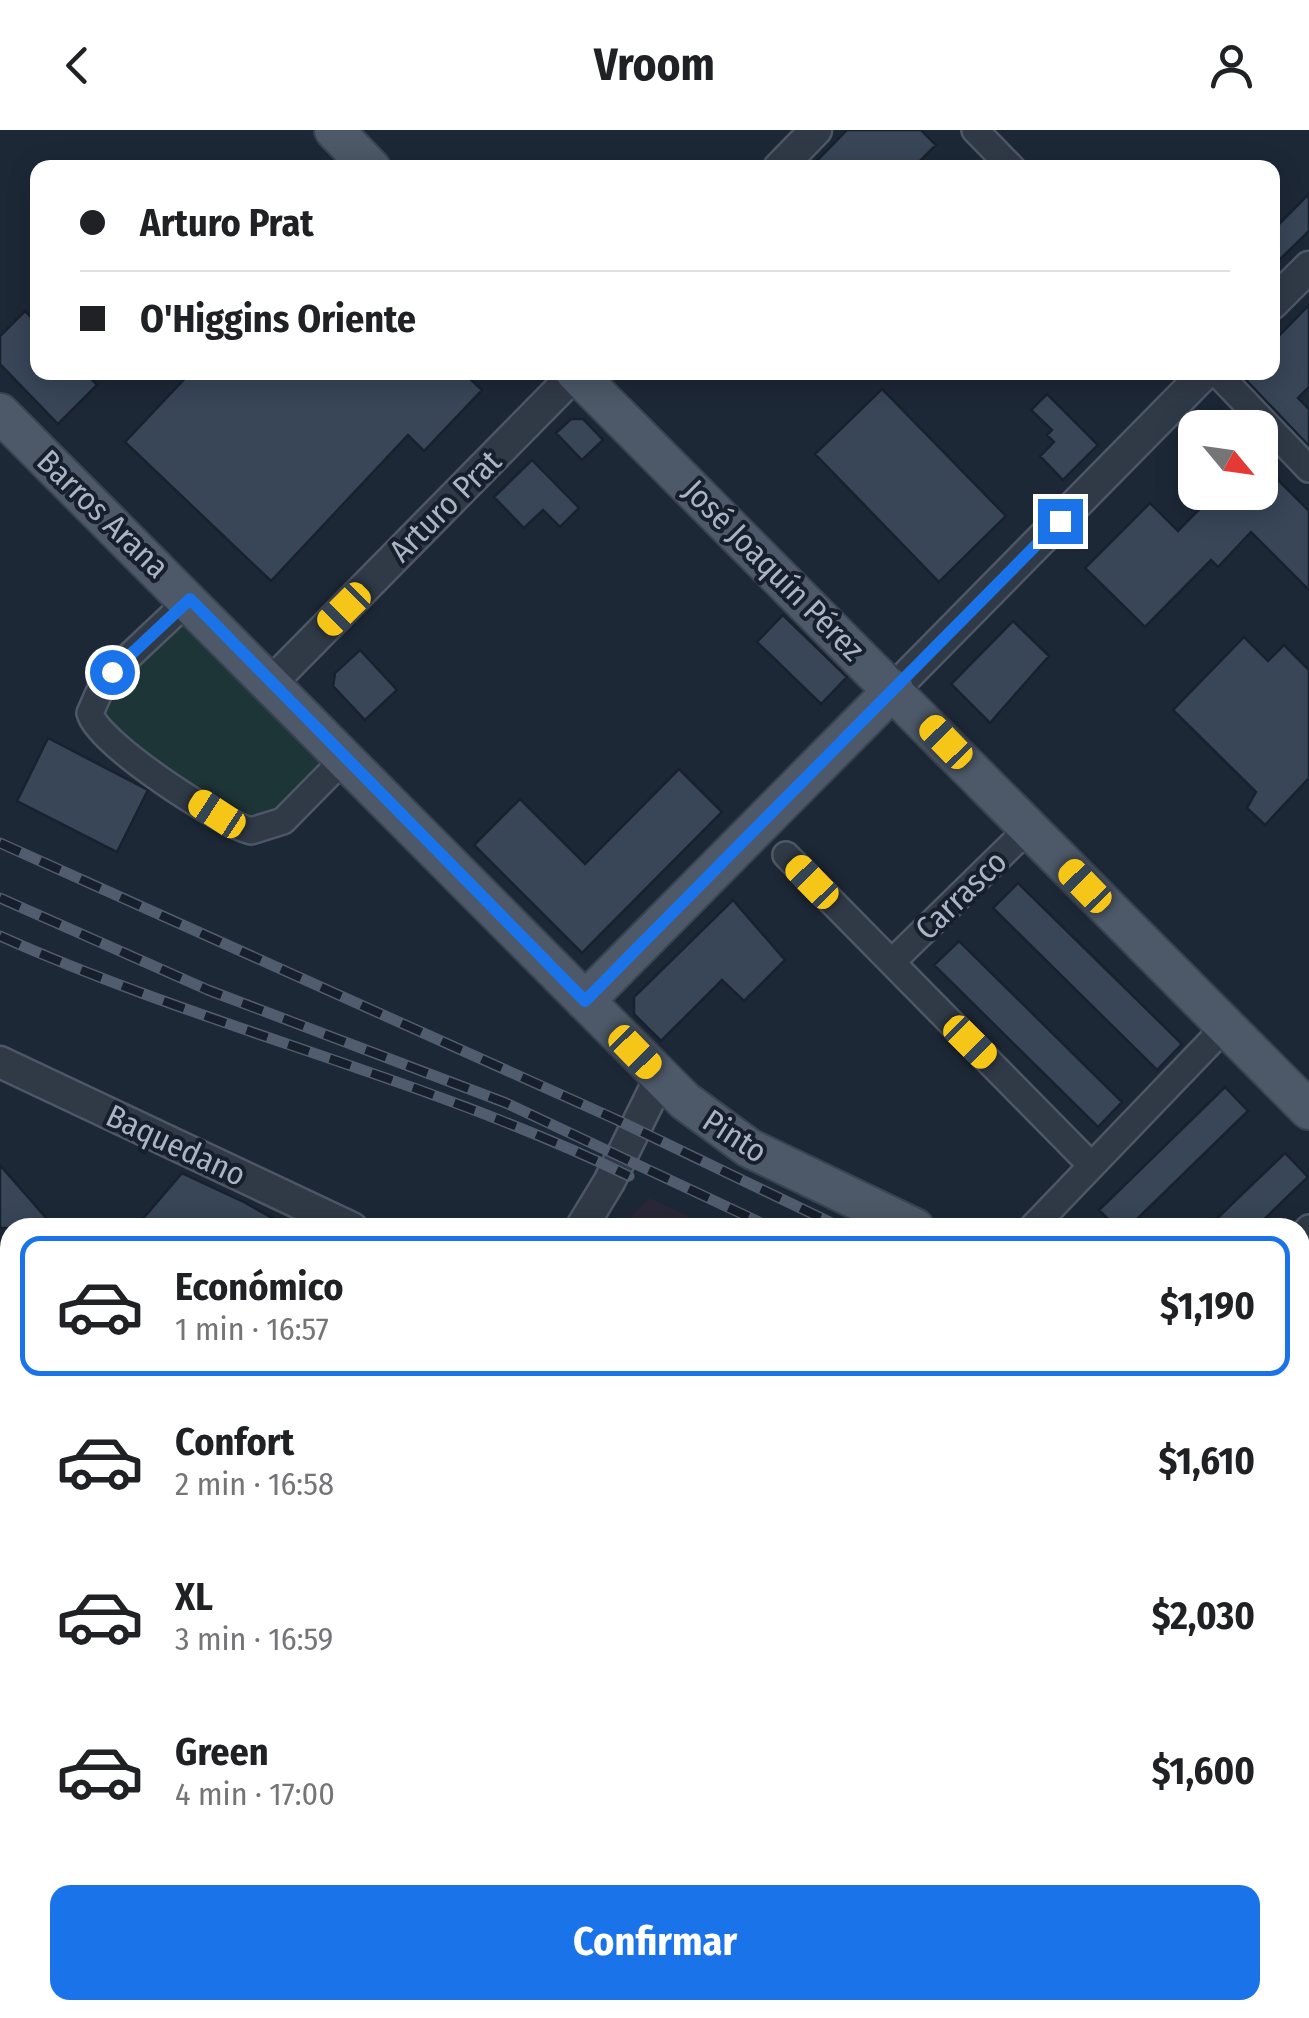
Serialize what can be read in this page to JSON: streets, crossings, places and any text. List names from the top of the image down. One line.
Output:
{"streets":{"main road":["Barros Arana","José Joaquín Pérez","Pinto"],"street":["Arturo Prat","Carrasco","Baquedano"]},"crossings":[["Arturo Prat","Barros Arana"],["Barros Arana","Pinto"],["José Joaquín Pérez","Carrasco"]],"north":"bottom right","page":{"header":"Vroom","banner":["Arturo Prat","O'Higgins Oriente"],"list":[{"name":"Económico","note":"1 min · 16:57","value":"$1,190"},{"name":"Confort","note":"2 min · 16:58","value":"$1,610"},{"name":"XL","note":"3 min · 16:59","value":"$2,030"},{"name":"Green","note":"4 min · 17:00","value":"$1,600"}],"buttons":"Confirmar"}}
